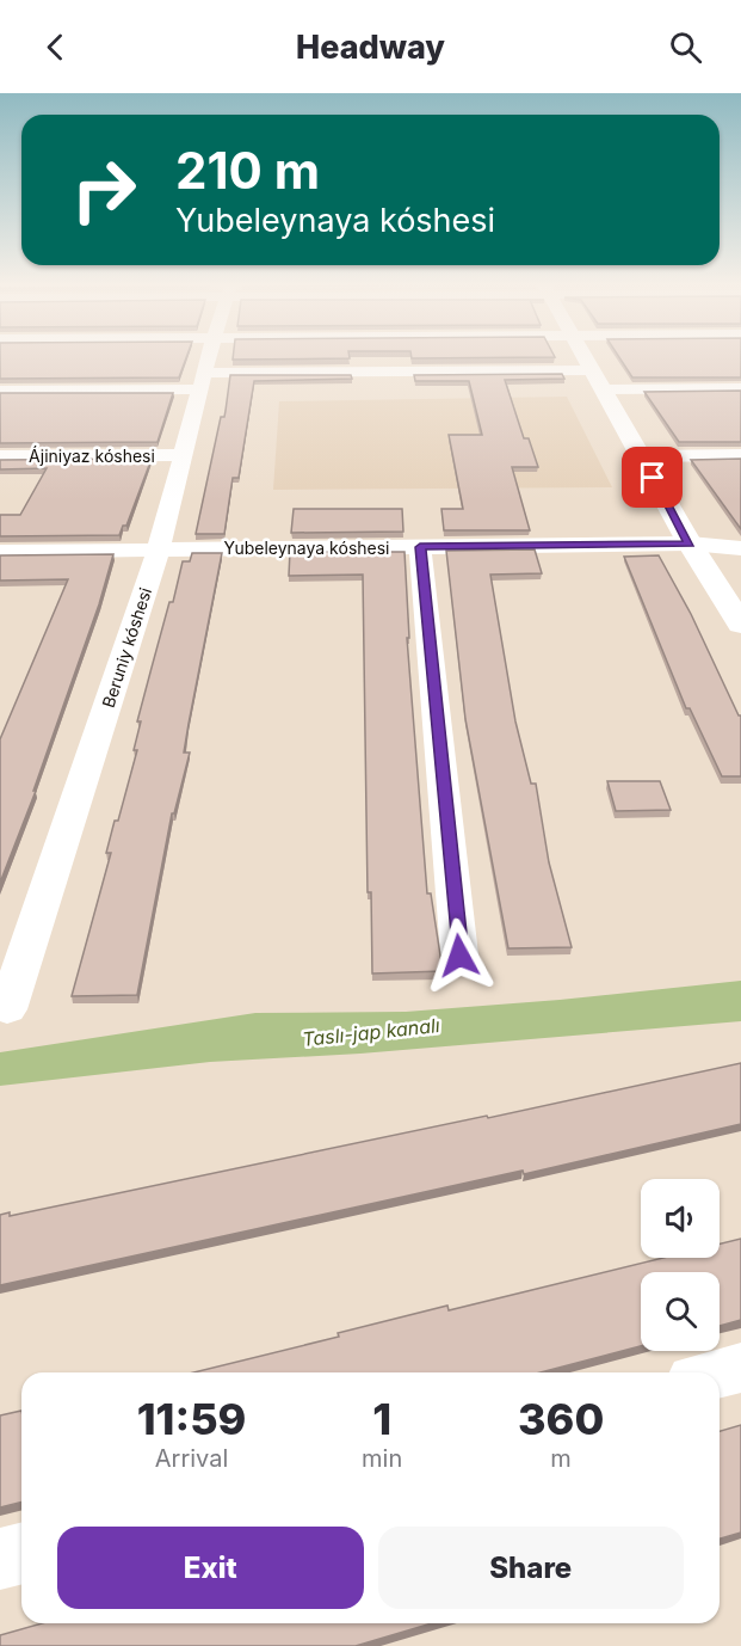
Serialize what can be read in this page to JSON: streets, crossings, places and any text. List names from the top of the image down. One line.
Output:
{"streets":{"street":["Ájiniyaz kóshesi","Yubeleynaya kóshesi","Beruniy kóshesi"]},"crossings":[["Ájiniyaz kóshesi","Beruniy kóshesi"],["Yubeleynaya kóshesi","Beruniy kóshesi"]],"water":["Taslı-jap kanalı"],"page":{"header":"Headway","turn":["210 m","Yubeleynaya kóshesi"],"eta":["11:59","Arrival","1","min","360","m"],"buttons":["Exit","Share"]}}
